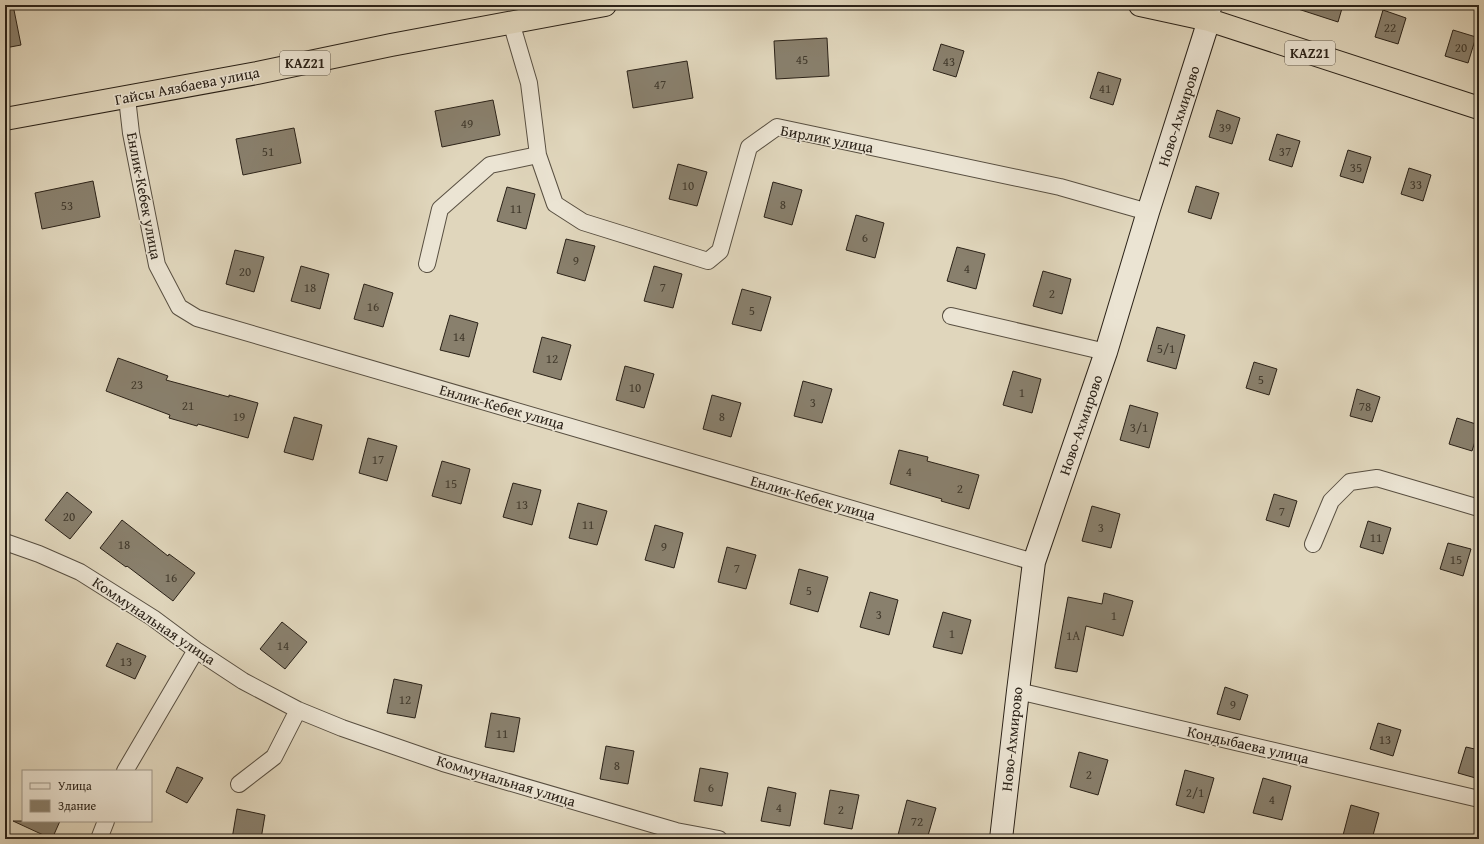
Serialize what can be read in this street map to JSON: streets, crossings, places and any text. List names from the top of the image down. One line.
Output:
{"streets":{"highway":["KAZ21","Гайсы Аязбаева улица"],"street":["Ново-Ахмирово","Бирлик улица","Енлик-Кебек улица","Коммунальная улица","Кондыбаева улица"]},"crossings":[["KAZ21","Ново-Ахмирово"],["Гайсы Аязбаева улица","Бирлик улица"],["Гайсы Аязбаева улица","Енлик-Кебек улица"],["Ново-Ахмирово","Бирлик улица"],["Ново-Ахмирово","Енлик-Кебек улица"],["Ново-Ахмирово","Кондыбаева улица"]],"house_numbers":["22","20","45","43","47","41","49","39","51","37","35","33","10","8","53","11","6","9","4","20","18","7","2","16","5","14","5/1","12","5","23","10","1","3","21","78","19","8","3/1","17","4","15","2","13","7","20","11","3","11","18","9","15","7","16","5","3","1","1","1А","14","13","12","9","11","13","8","2","6","2/1","4","4","2","72"],"legend":["Улица","Здание"]}
